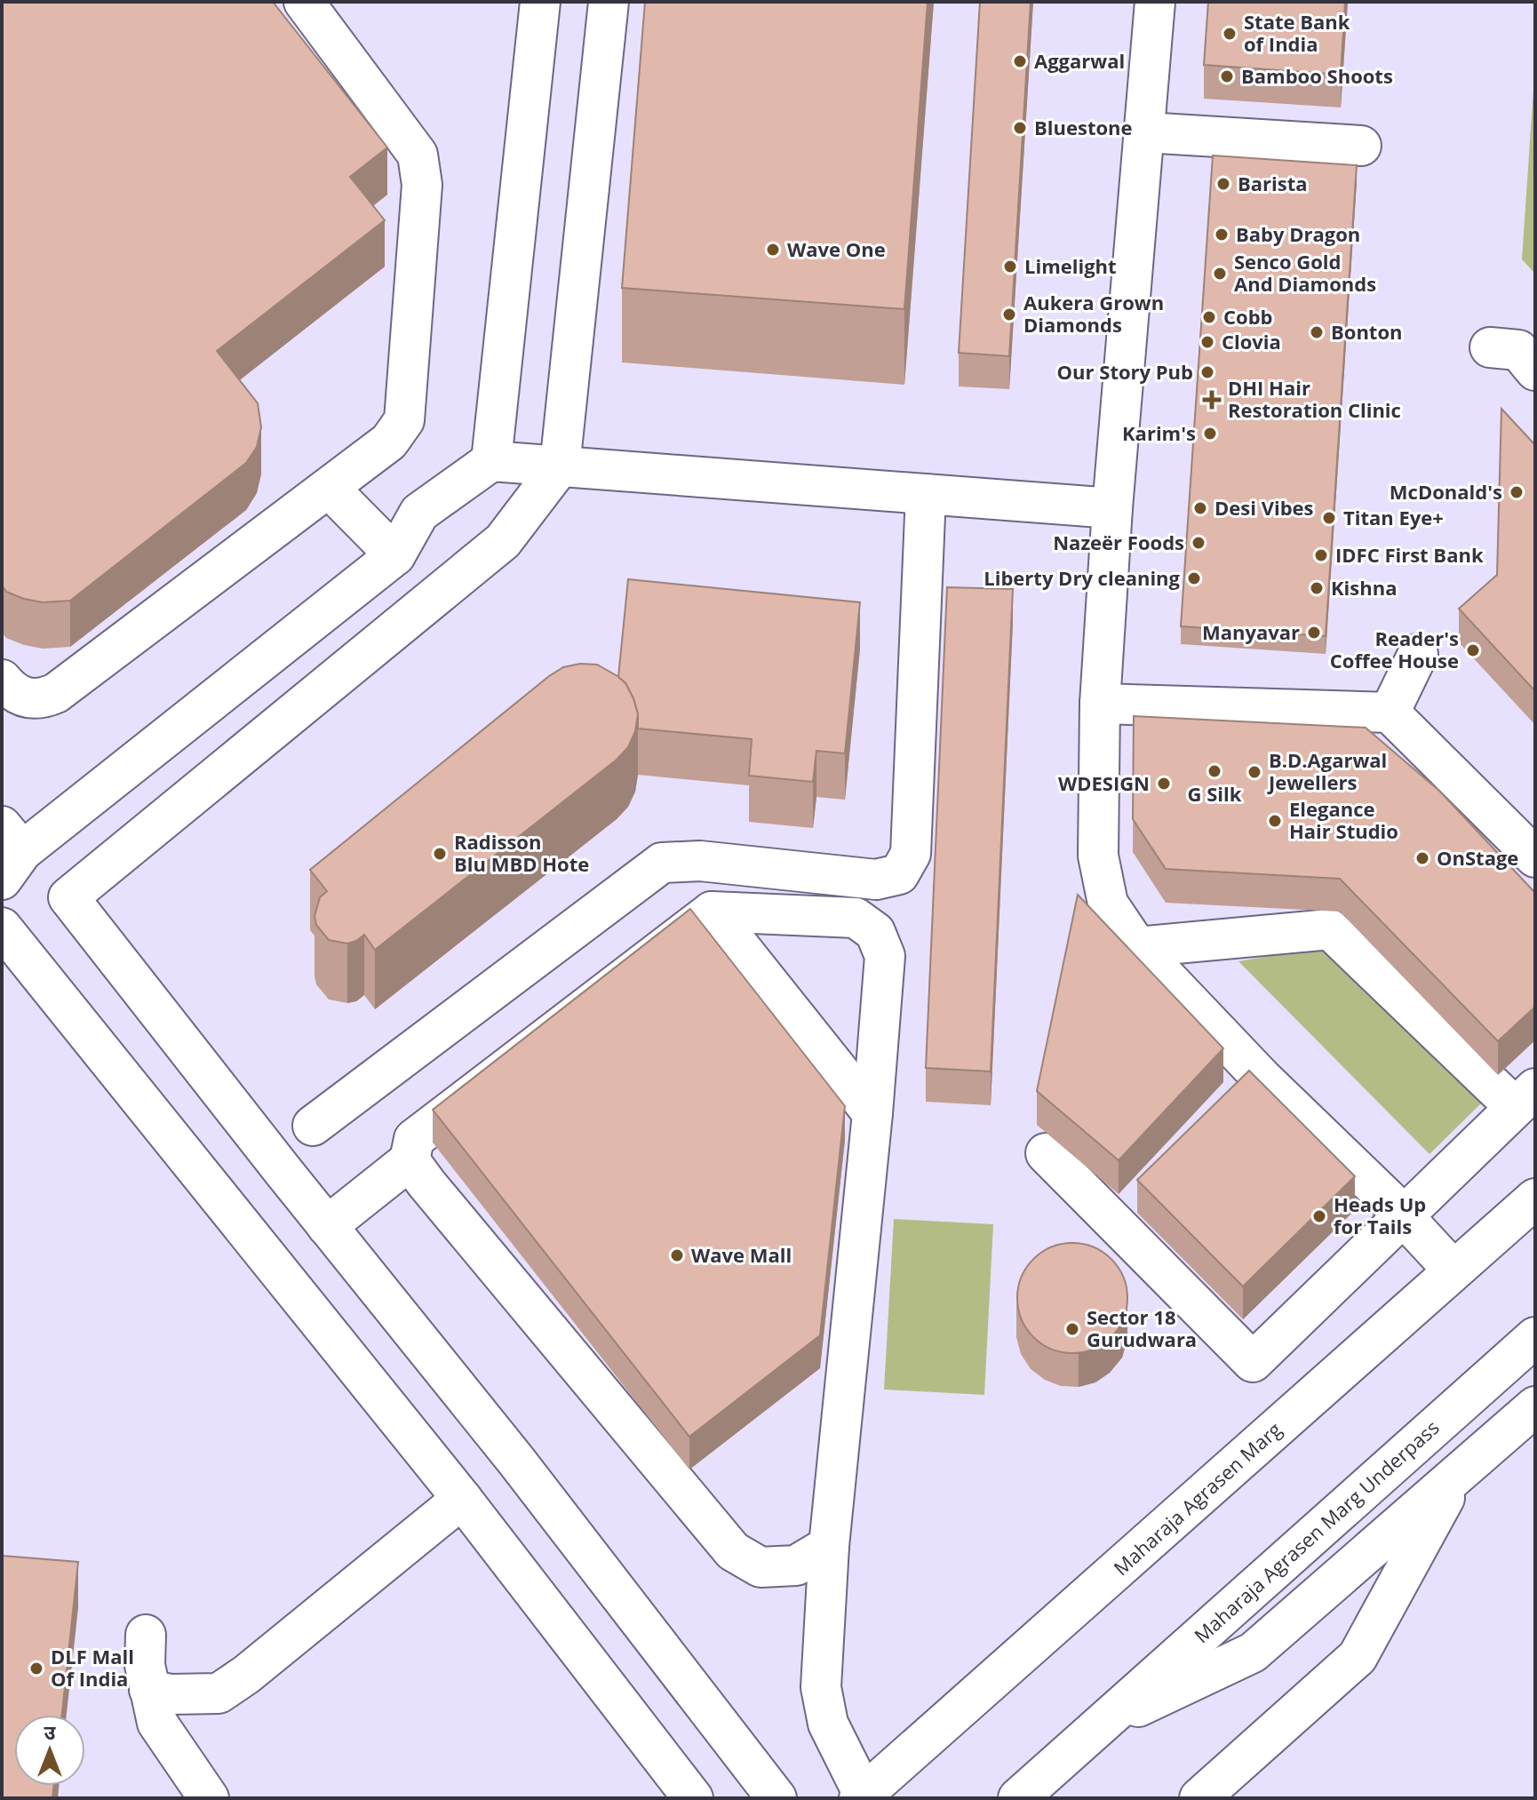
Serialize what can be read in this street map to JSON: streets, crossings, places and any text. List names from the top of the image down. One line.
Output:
{"streets":{"street":["Maharaja Agrasen Marg","Maharaja Agrasen Marg Underpass"]},"places":{"other":["State Bank of India","Aggarwal","Bamboo Shoots","Bluestone","Barista","Baby Dragon","Wave One","Limelight","Senco Gold And Diamonds","Aukera Grown Diamonds","Cobb","Bonton","Clovia","Our Story Pub","Karim's","McDonald's","Desi Vibes","Titan Eye+","Nazeër Foods","IDFC First Bank","Liberty Dry cleaning","Kishna","Manyavar","Reader's Coffee House","G Silk","B.D.Agarwal Jewellers","WDESIGN","Elegance Hair Studio","Radisson Blu MBD Hote","OnStage","Heads Up for Tails","Wave Mall","Sector 18 Gurudwara","DLF Mall Of India"],"health":["DHI Hair Restoration Clinic"]},"north":"top"}
